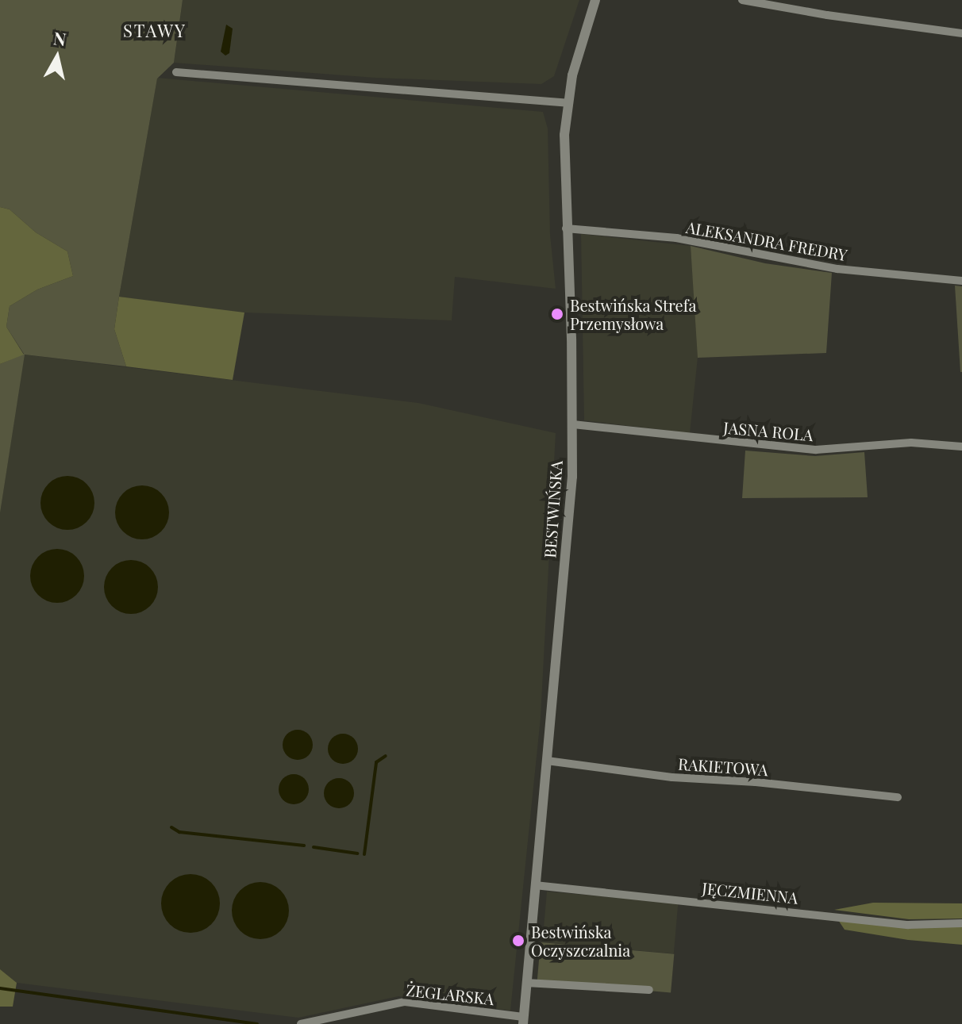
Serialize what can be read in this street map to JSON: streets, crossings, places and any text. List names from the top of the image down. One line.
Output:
{"streets":{"street":["ALEKSANDRA FREDRY","JASNA ROLA","BESTWIŃSKA","RAKIETOWA","JĘCZMIENNA","ŻEGLARSKA"]},"crossings":[["ALEKSANDRA FREDRY","BESTWIŃSKA"],["JASNA ROLA","BESTWIŃSKA"],["BESTWIŃSKA","RAKIETOWA"],["BESTWIŃSKA","JĘCZMIENNA"],["BESTWIŃSKA","ŻEGLARSKA"]],"districts":["STAWY"],"places":["Bestwińska Strefa Przemysłowa","Bestwińska Oczyszczalnia"],"north":"top"}
